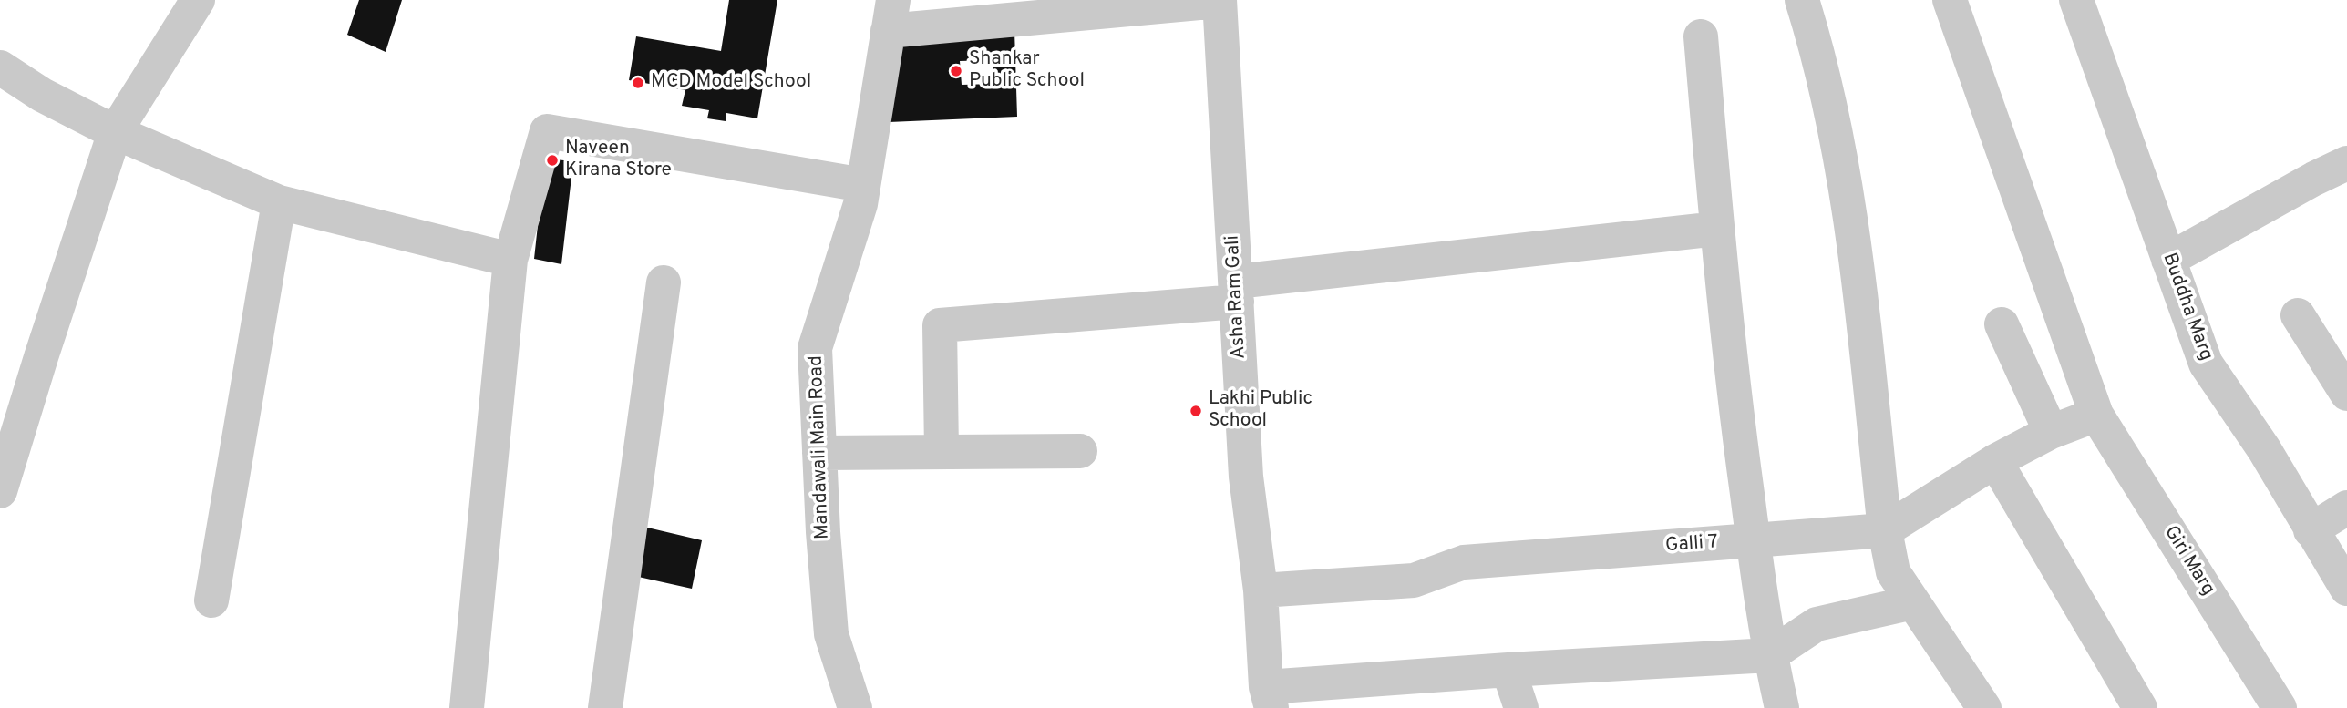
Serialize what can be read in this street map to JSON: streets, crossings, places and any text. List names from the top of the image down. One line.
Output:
{"streets":{"street":["Asha Ram Gali","Buddha Marg","Mandawali Main Road","Galli 7","Giri Marg"]},"crossings":[["Asha Ram Gali","Galli 7"],["Galli 7","Giri Marg"]],"places":["Shankar Public School","MCD Model School","Naveen Kirana Store","Lakhi Public School"]}
